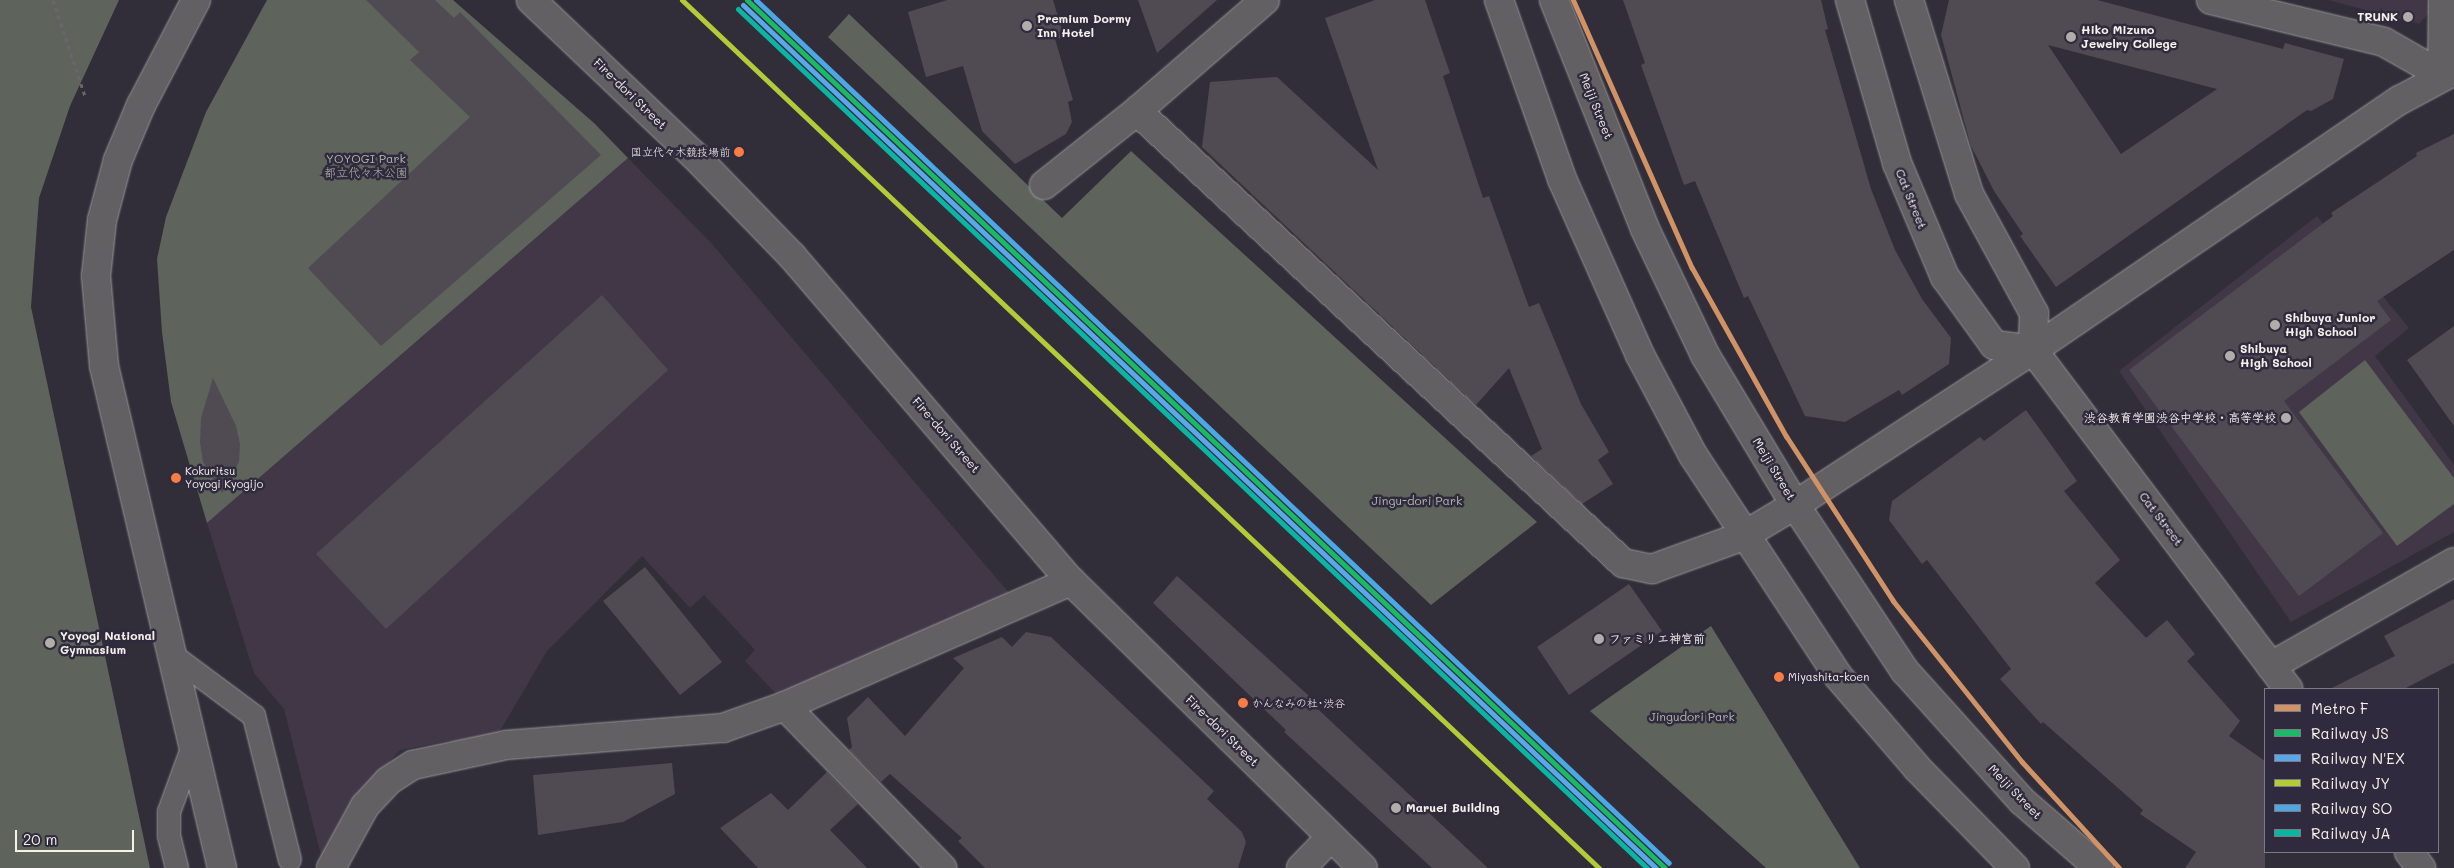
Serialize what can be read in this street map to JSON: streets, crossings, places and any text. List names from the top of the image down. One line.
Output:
{"streets":{"street":["Fire-dori Street","Meiji Street","Cat Street"]},"parks":["YOYOGI Park 都立代々木公園","Jingu-dori Park","Jingudori Park"],"places":["TRUNK","Premium Dormy Inn Hotel","Hiko Mizuno Jewelry College","国立代々木競技場前","Shibuya Junior High School","Shibuya High School","渋谷教育学園渋谷中学校・高等学校","Kokuritsu Yoyogi Kyogijo","ファミリエ神宮前","Yoyogi National Gymnasium","Miyashita-koen","かんなみの杜･渋谷","Maruei Building"],"lines":["metro line F","rail line JS","rail line JY","rail line SO","rail line N'EX","rail line JA"],"legend":["Metro F","Railway JS","Railway N'EX","Railway JY","Railway SO","Railway JA"],"scale_bar":"20 m"}
